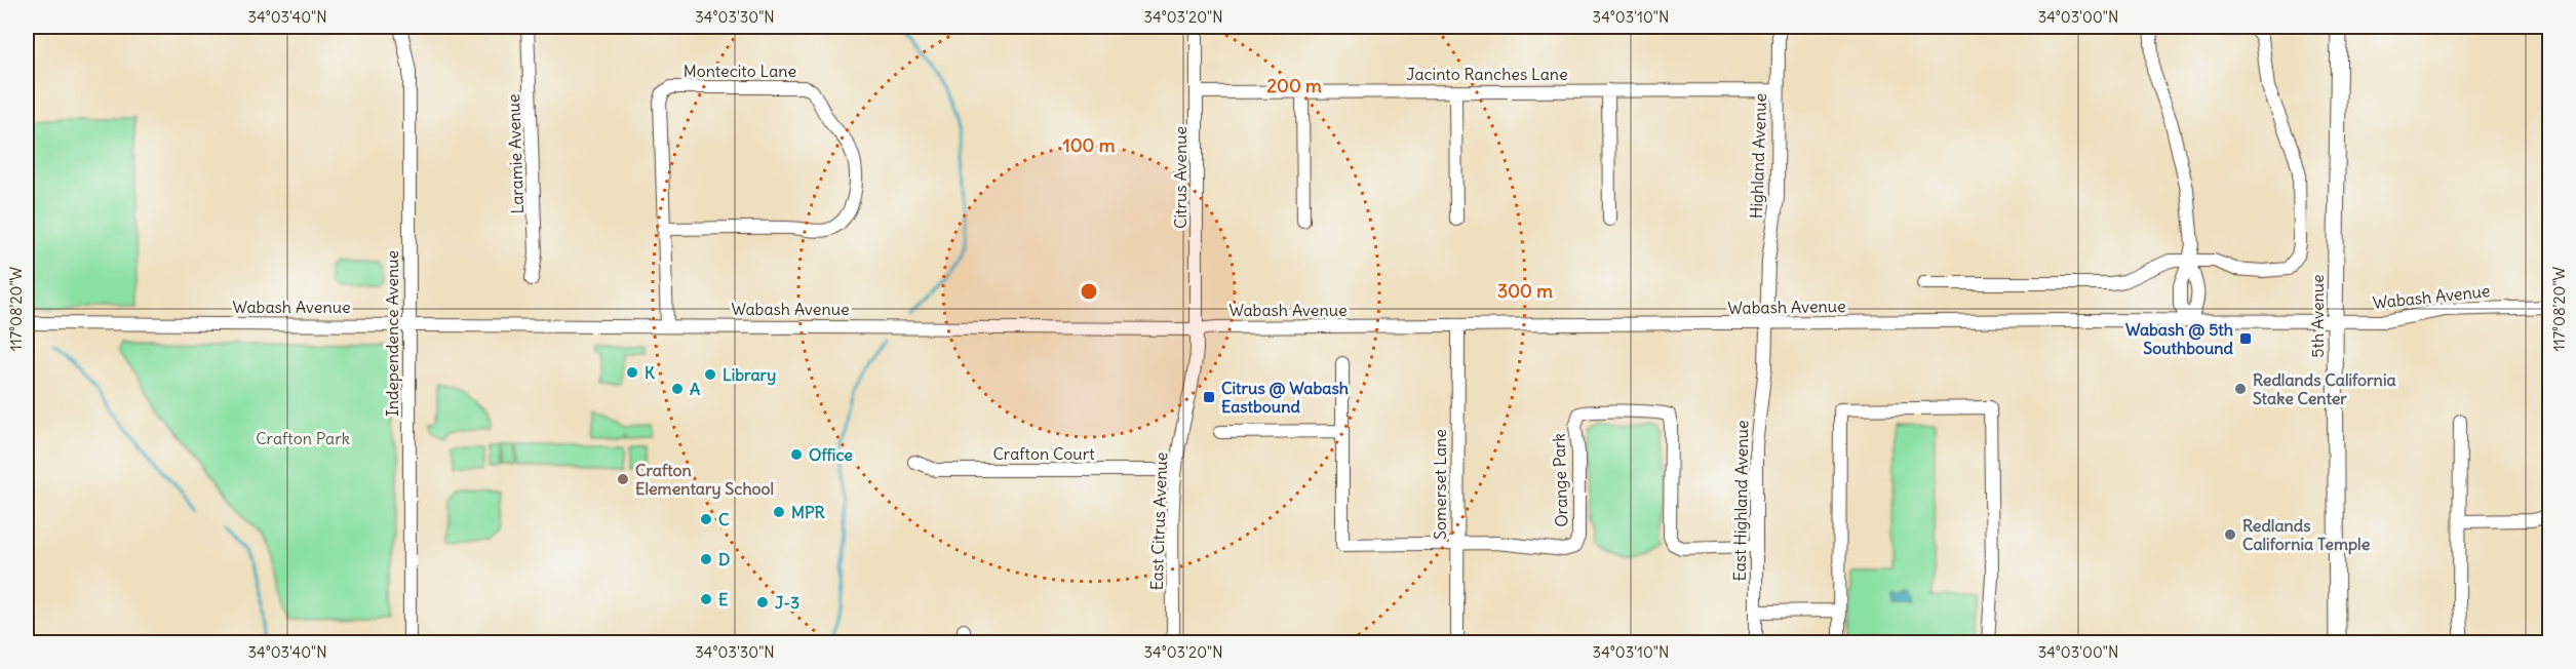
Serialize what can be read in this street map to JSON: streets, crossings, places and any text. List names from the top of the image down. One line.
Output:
{"streets":{"main road":["5th Avenue"],"street":["Montecito Lane","Jacinto Ranches Lane","Laramie Avenue","Highland Avenue","Citrus Avenue","Wabash Avenue","Independence Avenue","Crafton Court","Orange Park","Somerset Lane","East Highland Avenue","East Citrus Avenue"]},"crossings":[["Montecito Lane","Wabash Avenue"],["Jacinto Ranches Lane","Highland Avenue"],["Jacinto Ranches Lane","Citrus Avenue"],["Highland Avenue","Wabash Avenue"],["Highland Avenue","East Highland Avenue"],["Citrus Avenue","Wabash Avenue"],["Citrus Avenue","East Citrus Avenue"],["Wabash Avenue","5th Avenue"],["Wabash Avenue","Independence Avenue"],["Wabash Avenue","Somerset Lane"],["Wabash Avenue","East Highland Avenue"],["Wabash Avenue","East Citrus Avenue"],["Crafton Court","East Citrus Avenue"],["Orange Park","Somerset Lane"],["Orange Park","East Highland Avenue"]],"parks":["Crafton Park"],"places":{"transit":["Wabash @ 5th Southbound","Citrus @ Wabash Eastbound"],"other":["K","Library","A","Redlands California Stake Center","Office","Crafton Elementary School","MPR","C","Redlands California Temple","D","E","J-3"]},"coordinates":["34°03'40\"N","34°03'30\"N","34°03'20\"N","34°03'10\"N","34°03'00\"N","117°08'20\"W"],"rings":["200 m","100 m","300 m"]}
